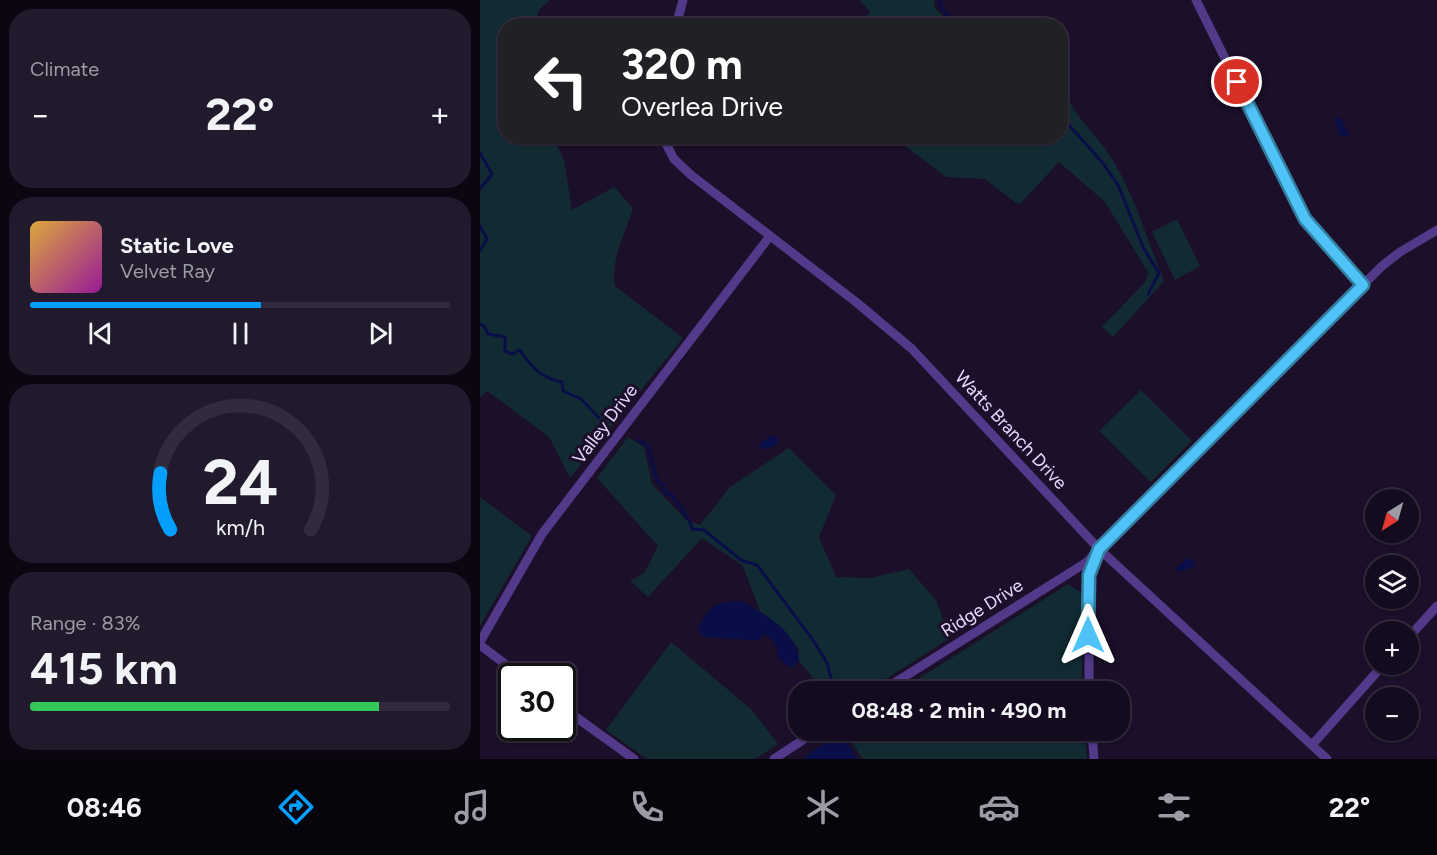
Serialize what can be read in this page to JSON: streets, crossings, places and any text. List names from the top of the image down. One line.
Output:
{"streets":{"street":["Valley Drive","Watts Branch Drive","Ridge Drive"]},"crossings":[["Valley Drive","Watts Branch Drive"],["Watts Branch Drive","Ridge Drive"]],"north":"bottom left","page":{"tile":["Climate",["Range · 83%","415 km"]],"turn":["320 m","Overlea Drive"],"heat":["−","22°","+"],"song":["Static Love","Velvet Ray"],"map_buttons":["+","−"],"limit":"30","trip":"08:48 · 2 min · 490 m","tabs":["08:46","22°"],"gauge":["24","km/h"]}}
